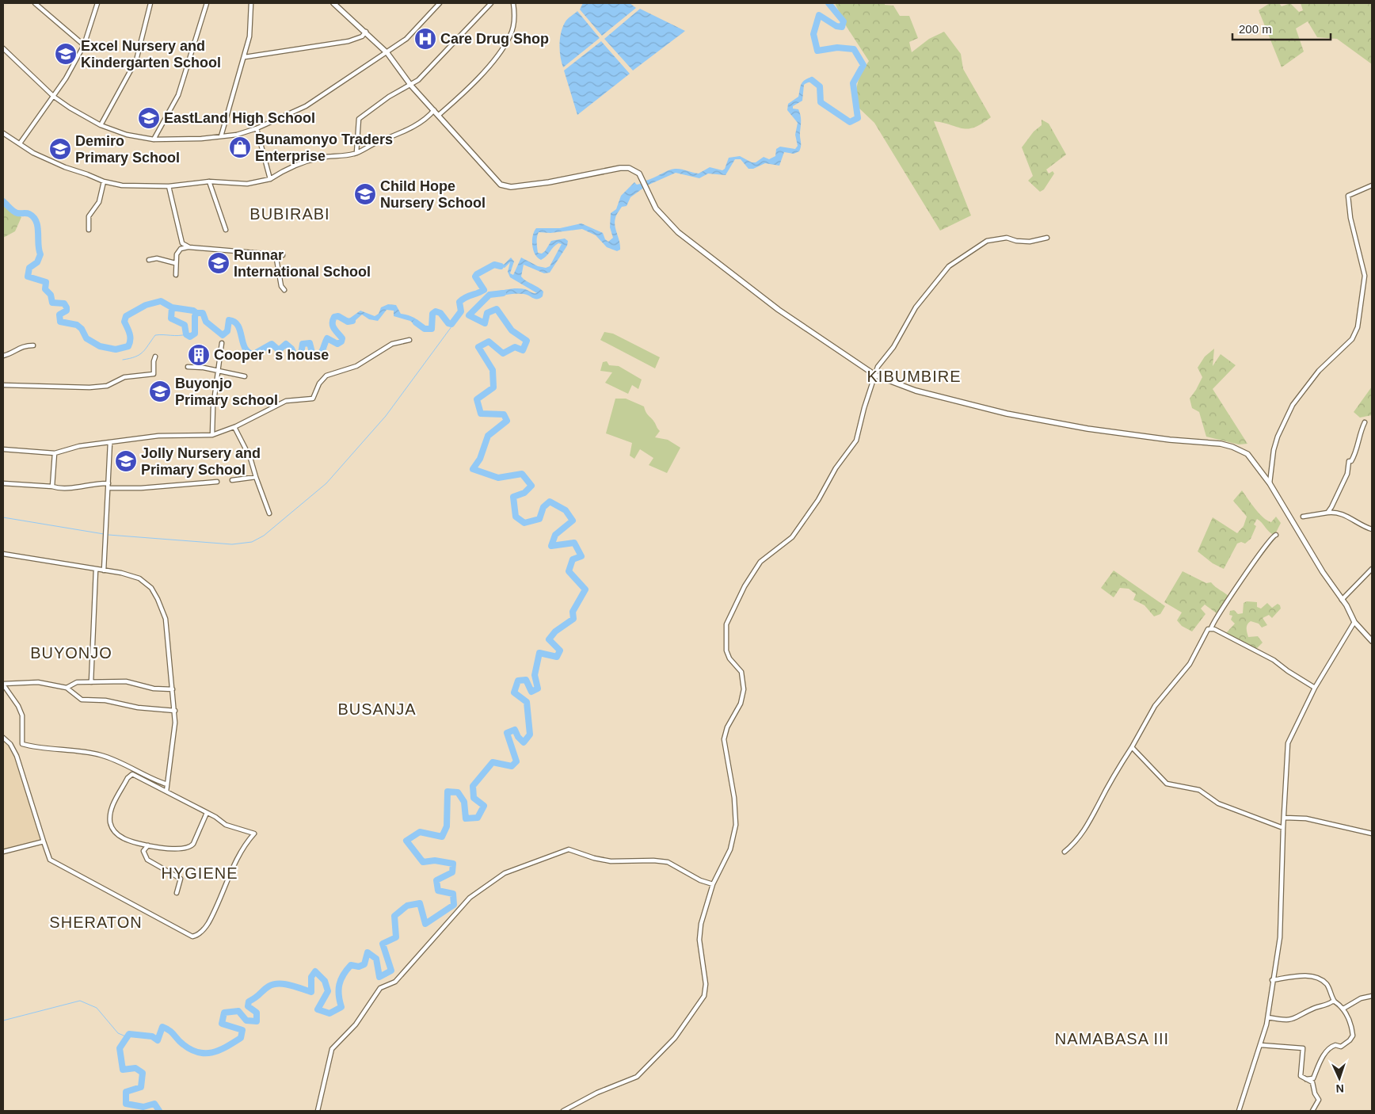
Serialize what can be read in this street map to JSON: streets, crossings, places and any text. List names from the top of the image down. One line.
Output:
{"districts":["BUBIRABI","KIBUMBIRE","BUYONJO","BUSANJA","HYGIENE","SHERATON","NAMABASA III"],"places":{"hospital":["Care Drug Shop"],"school or university":["Excel Nursery and Kindergarten School","EastLand High School","Demiro Primary School","Child Hope Nursery School","Runnar International School","Buyonjo Primary school","Jolly Nursery and Primary School"],"shop":["Bunamonyo Traders Enterprise"],"building":["Cooper ' s house"]},"scale_bar":"200 m","north":"bottom"}
